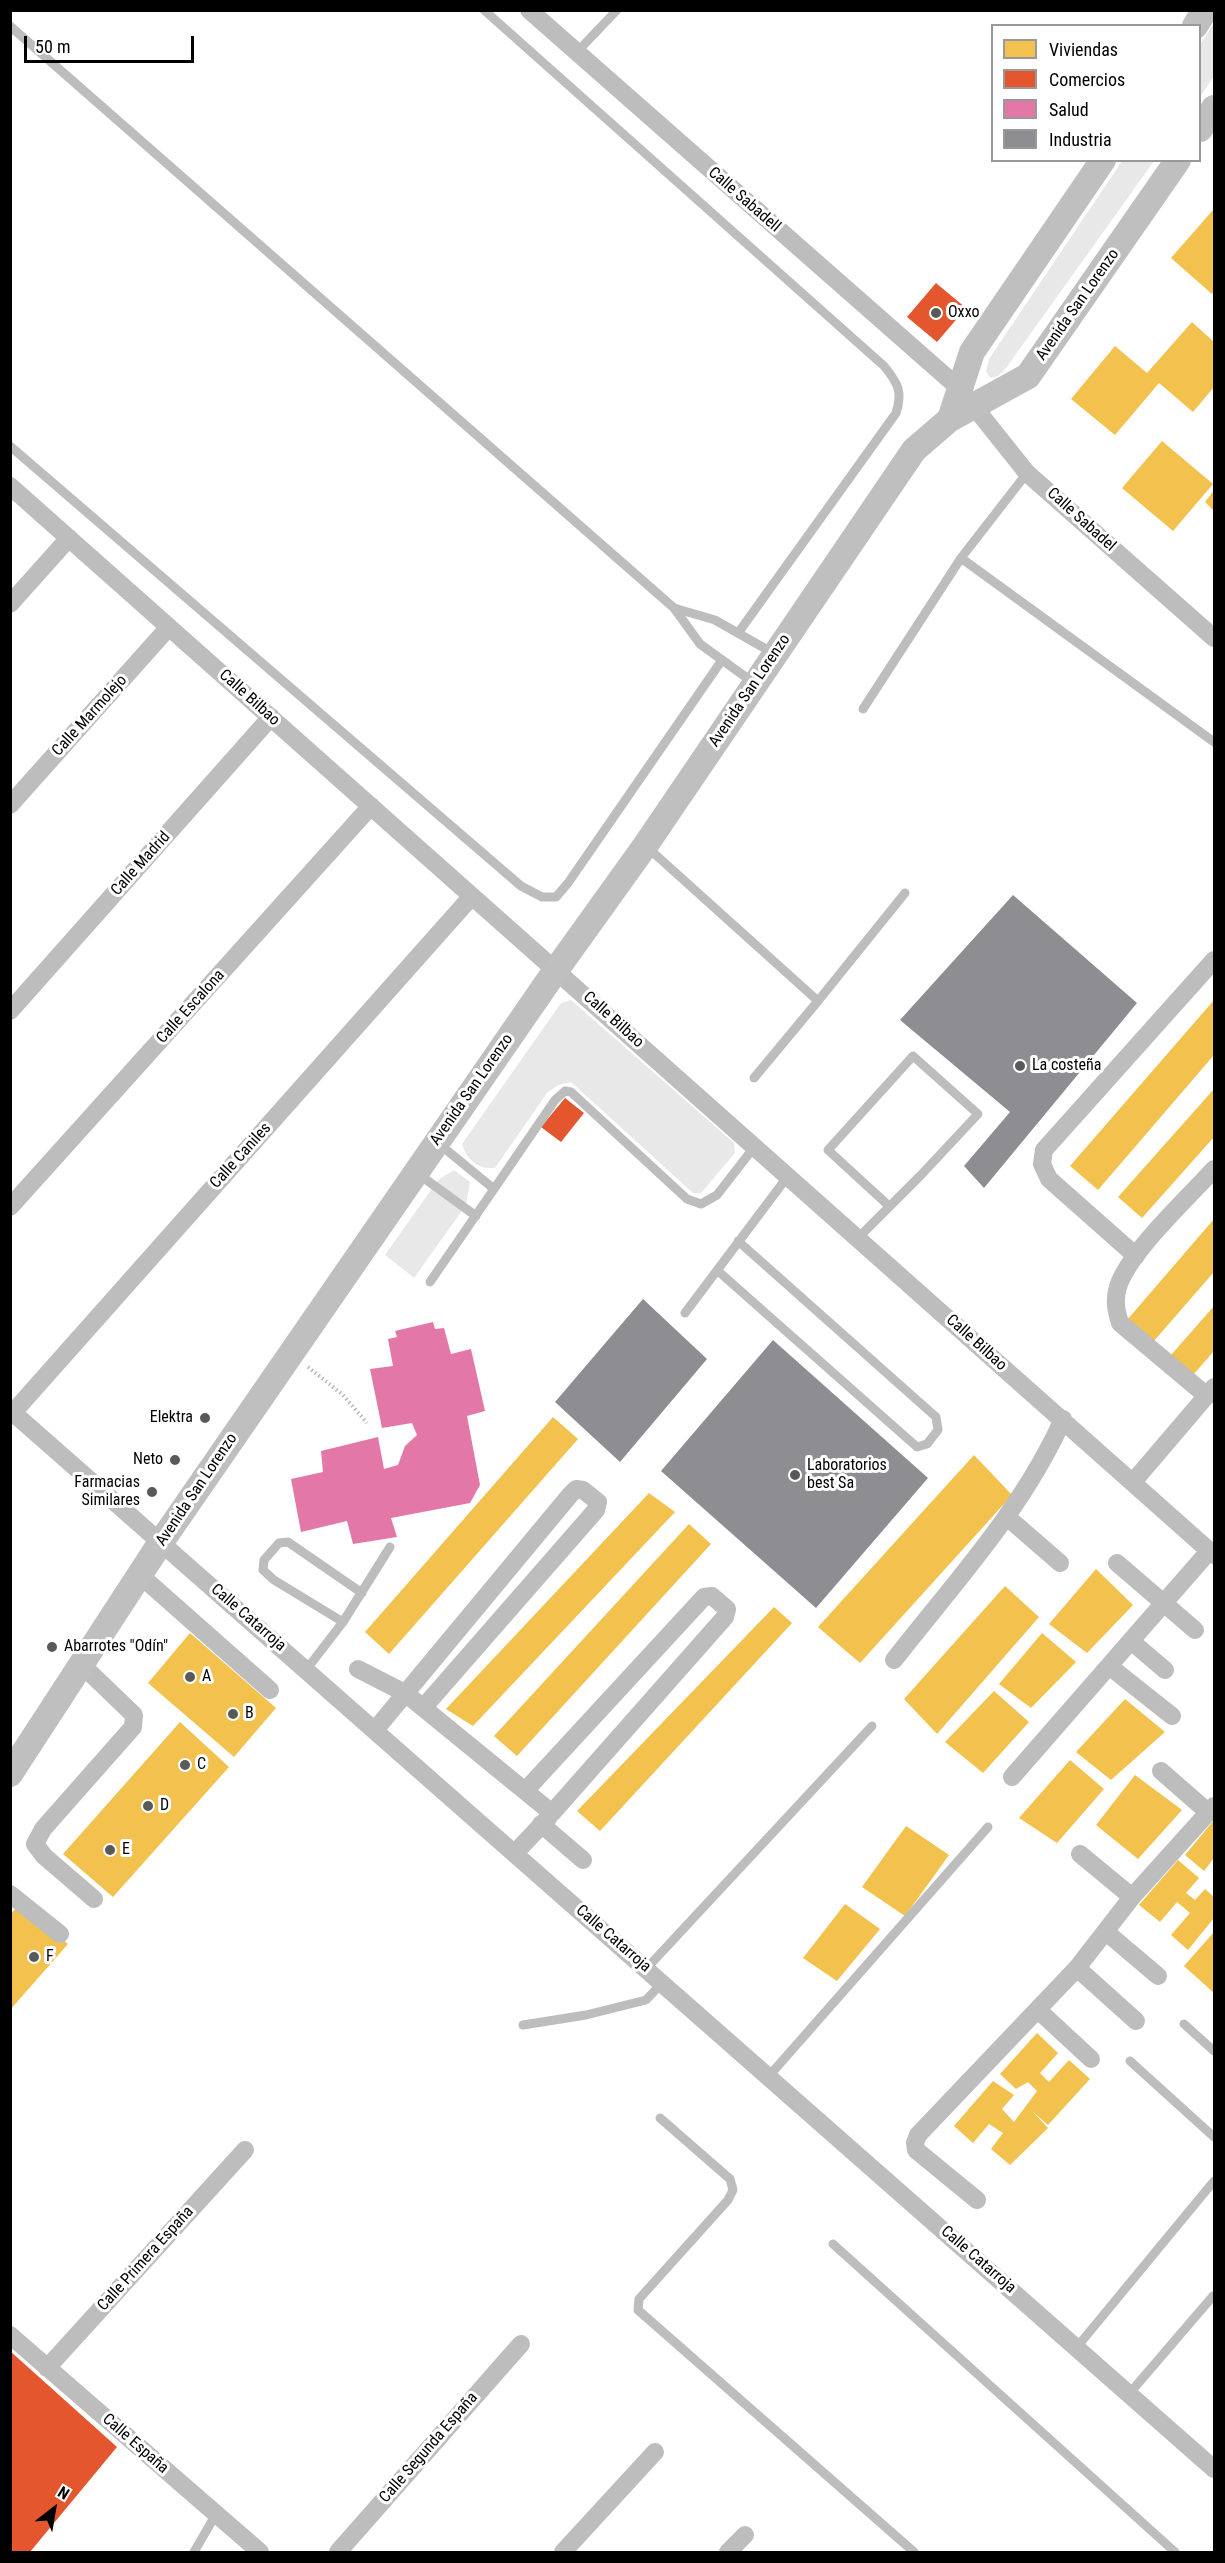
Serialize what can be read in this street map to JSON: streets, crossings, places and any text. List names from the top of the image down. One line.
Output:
{"streets":{"main road":["Avenida San Lorenzo"],"street":["Calle Sabadell","Calle Sabadel","Calle Bilbao","Calle Marmolejo","Calle Madrid","Calle Escalona","Calle Caniles","Calle Catarroja","Calle Primera España","Calle España","Calle Segunda España"]},"crossings":[["Calle Sabadell","Avenida San Lorenzo"],["Calle Sabadell","Calle Sabadel"],["Avenida San Lorenzo","Calle Sabadel"],["Avenida San Lorenzo","Calle Bilbao"],["Avenida San Lorenzo","Calle Catarroja"],["Calle Bilbao","Calle Marmolejo"],["Calle Bilbao","Calle Madrid"],["Calle Bilbao","Calle Escalona"],["Calle Bilbao","Calle Caniles"],["Calle Caniles","Calle Catarroja"],["Calle Primera España","Calle España"]],"places":["Oxxo","La costeña","Elektra","Neto","Laboratorios best Sa","Farmacias Similares","Abarrotes \"Odín\"","A","B","C","D","E","F"],"legend":["Viviendas","Comercios","Salud","Industria"],"scale_bar":"50 m","north":"top right"}
